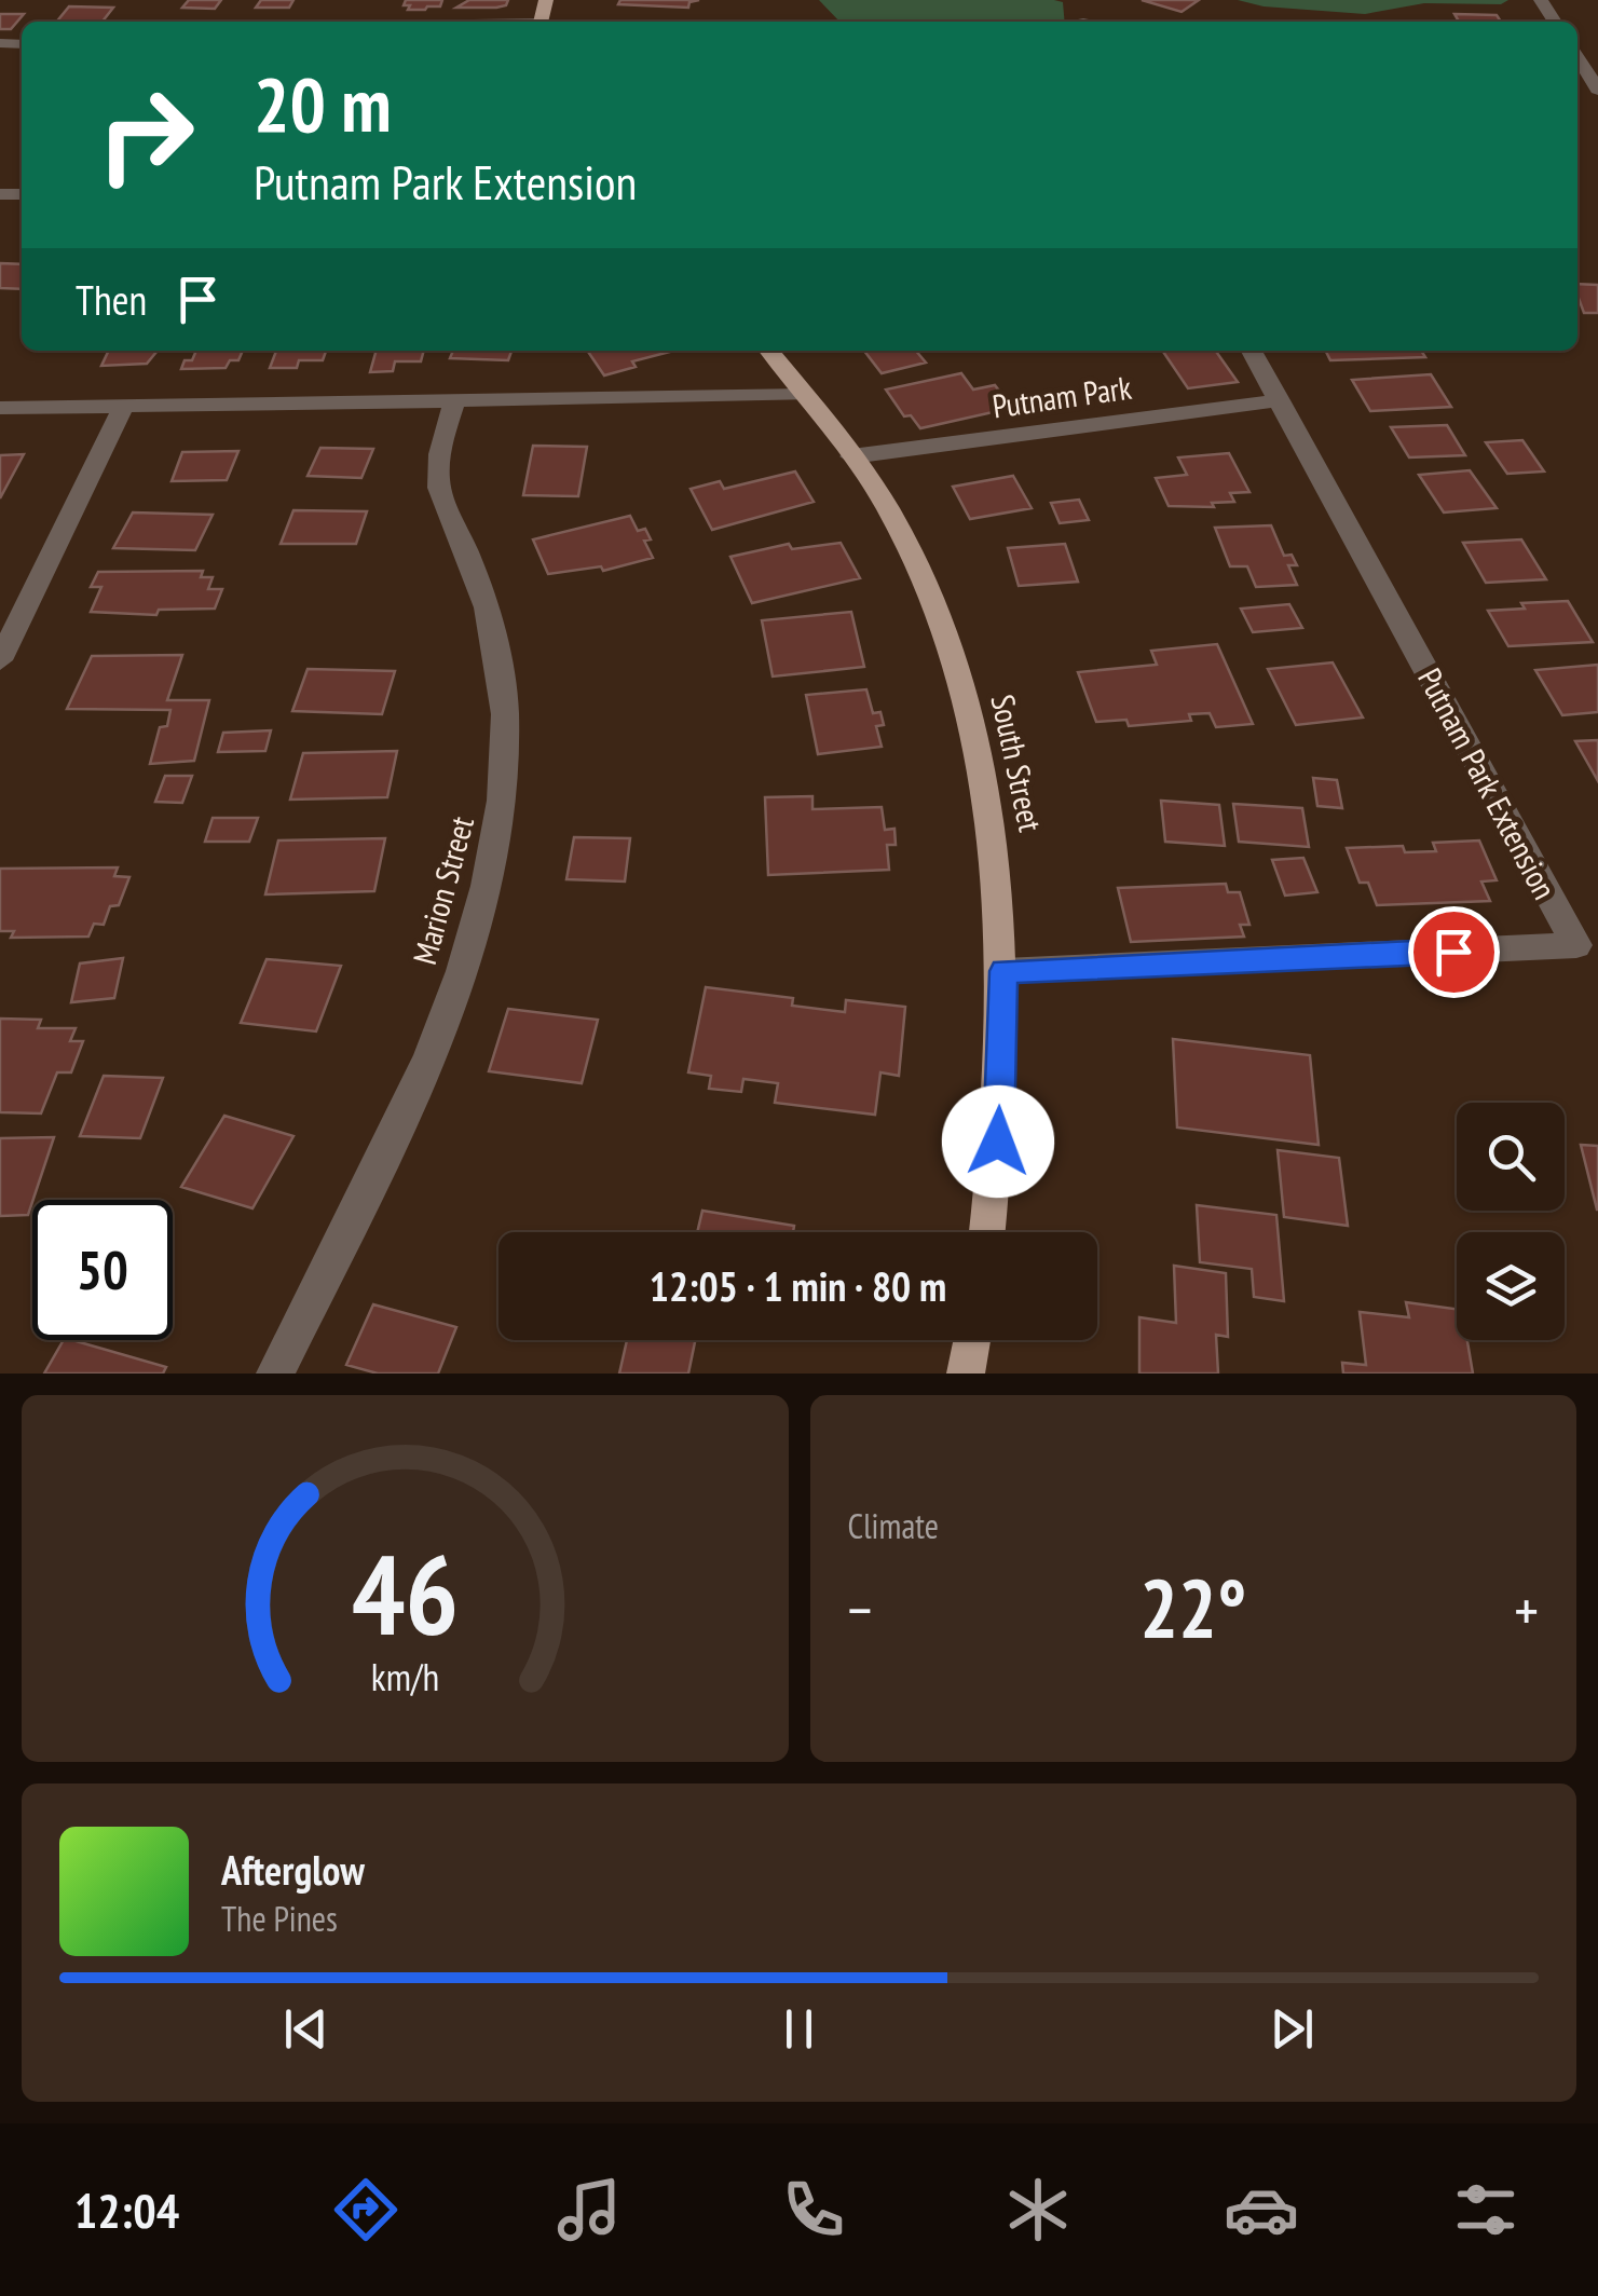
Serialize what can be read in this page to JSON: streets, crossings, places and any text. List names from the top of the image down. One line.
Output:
{"streets":{"main road":["South Street"],"street":["Putnam Park","Putnam Park Extension","Marion Street"]},"crossings":[["Putnam Park","South Street"],["Putnam Park","Putnam Park Extension"],["South Street","Putnam Park Extension"]],"page":{"turn":["20 m","Putnam Park Extension"],"then":"Then","limit":"50","trip":"12:05 · 1 min · 80 m","tile":"Climate","heat":["−","22°","+"],"song":["Afterglow","The Pines"],"tabs":"12:04","gauge":["46","km/h"]}}
